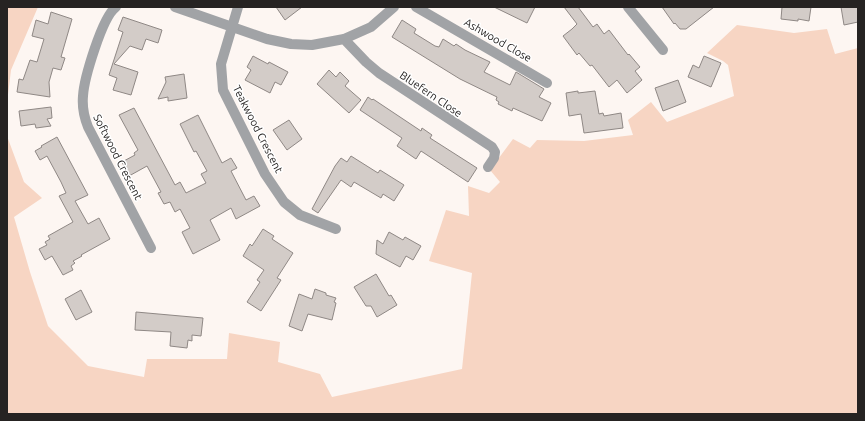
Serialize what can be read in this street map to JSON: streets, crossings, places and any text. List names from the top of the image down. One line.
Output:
{"streets":{"street":["Ashwood Close","Bluefern Close","Teakwood Crescent","Softwood Crescent"]}}
